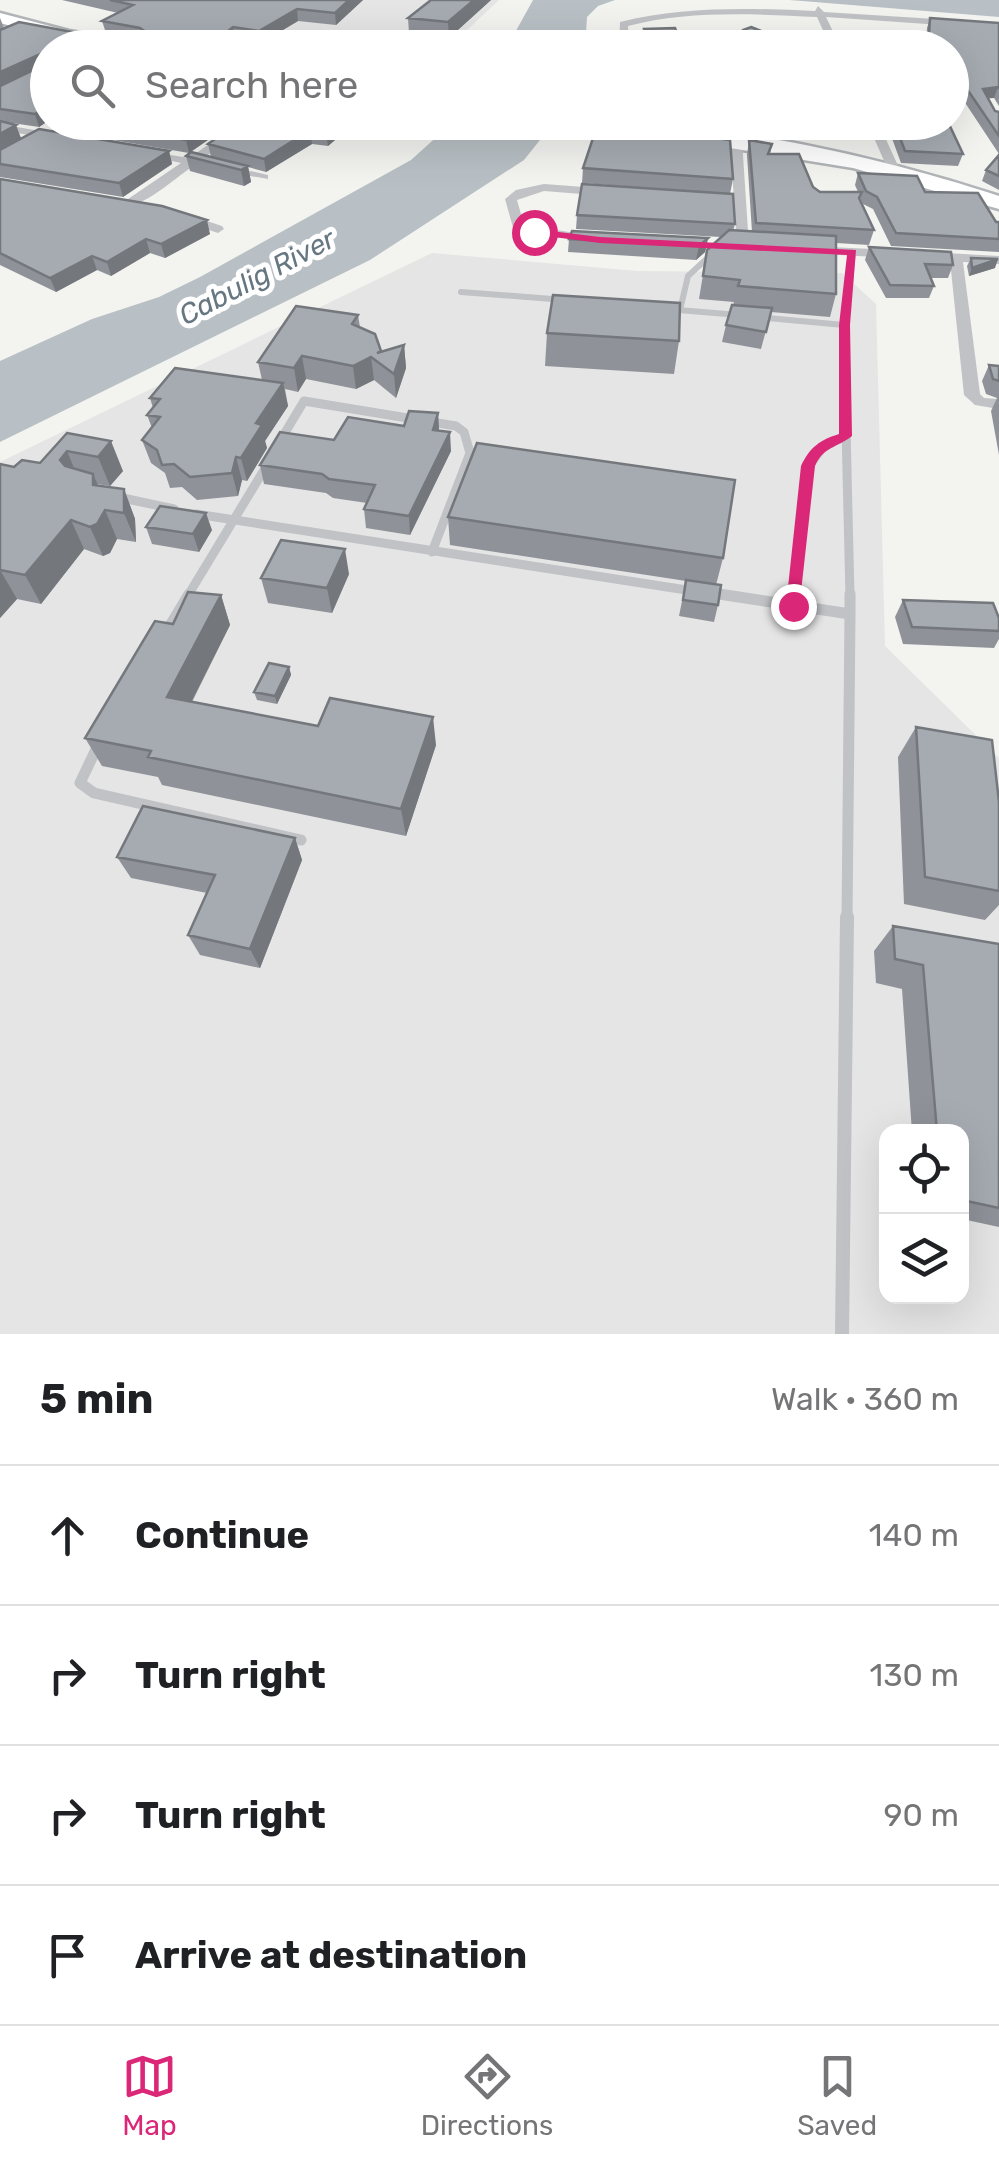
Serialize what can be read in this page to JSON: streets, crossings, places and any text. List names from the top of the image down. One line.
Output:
{"water":["Cabulig River"],"page":{"search":"Search here","heading":["5 min","Walk · 360 m"],"list":[["Continue","140 m"],["Turn right","130 m"],["Turn right","90 m"],"Arrive at destination"],"nav":["Map","Directions","Saved"]}}
